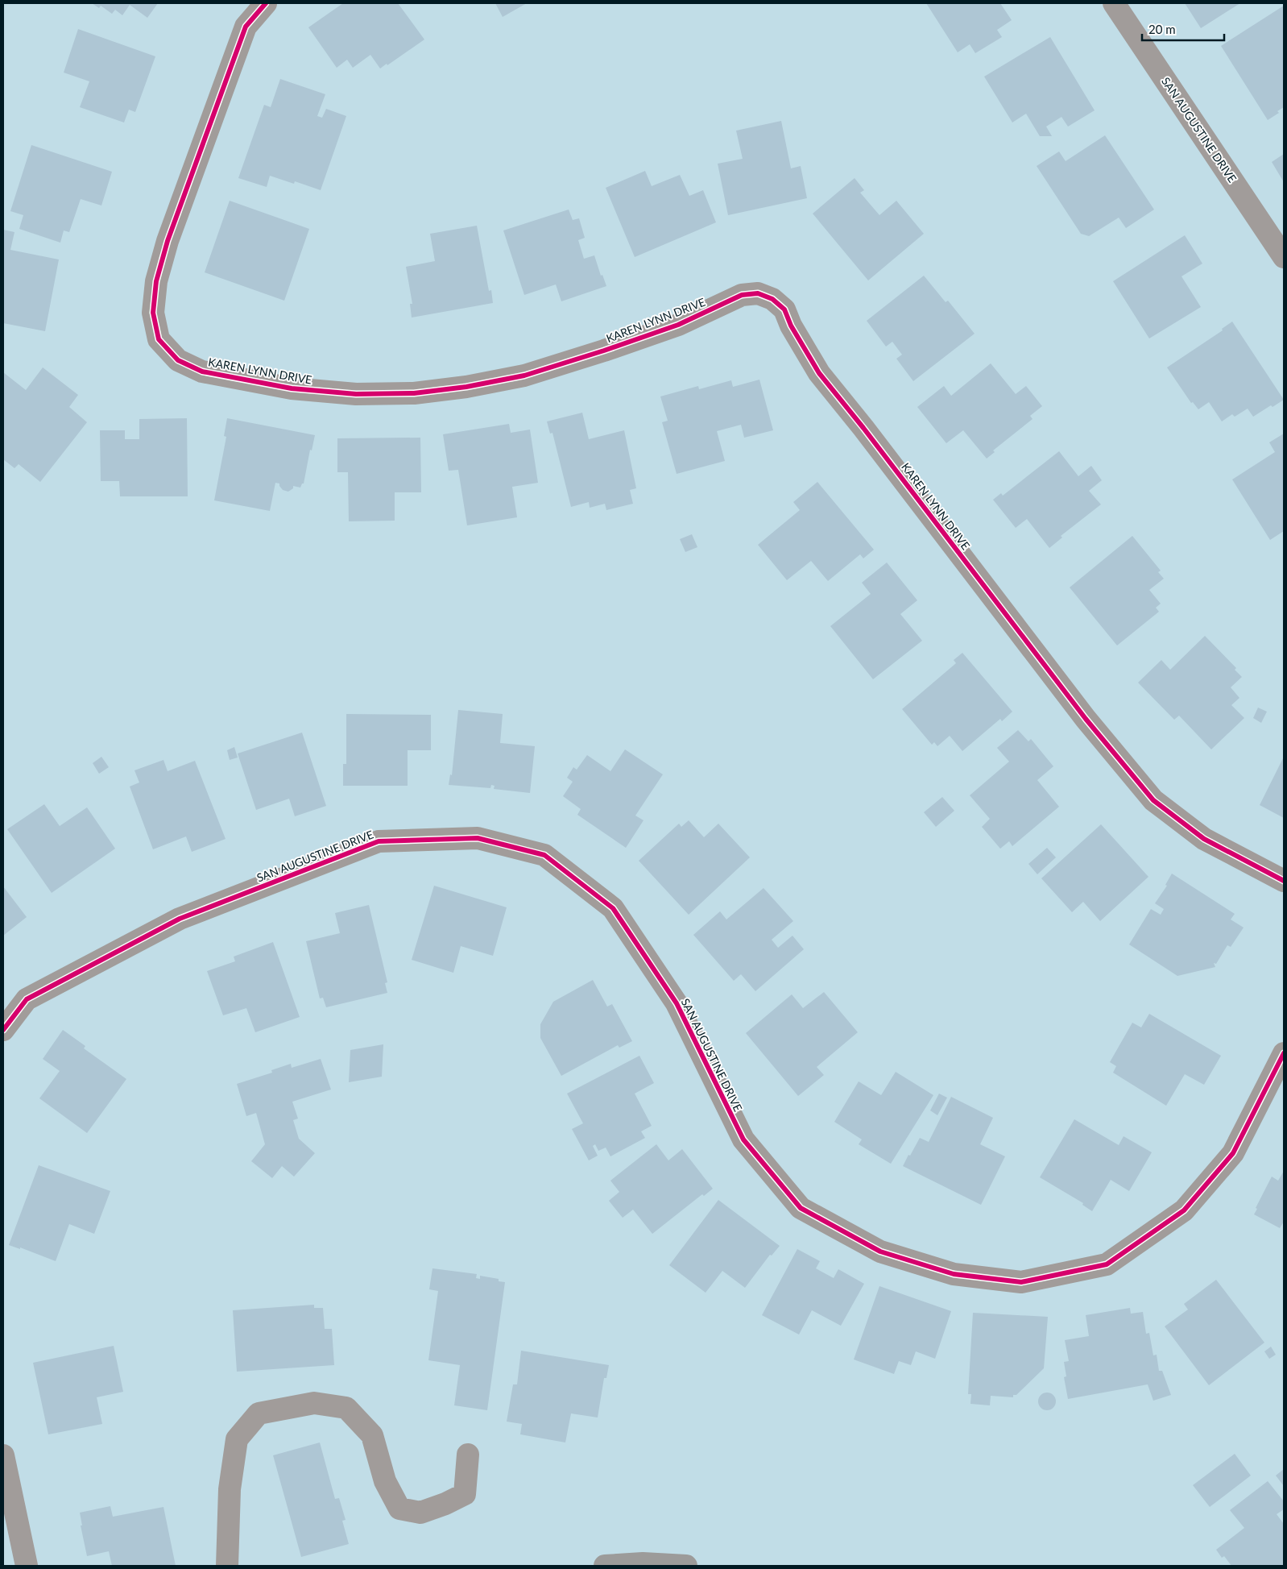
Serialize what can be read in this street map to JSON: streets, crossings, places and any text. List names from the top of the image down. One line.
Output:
{"streets":{"street":["SAN AUGUSTINE DRIVE","KAREN LYNN DRIVE"]},"scale_bar":"20 m"}
